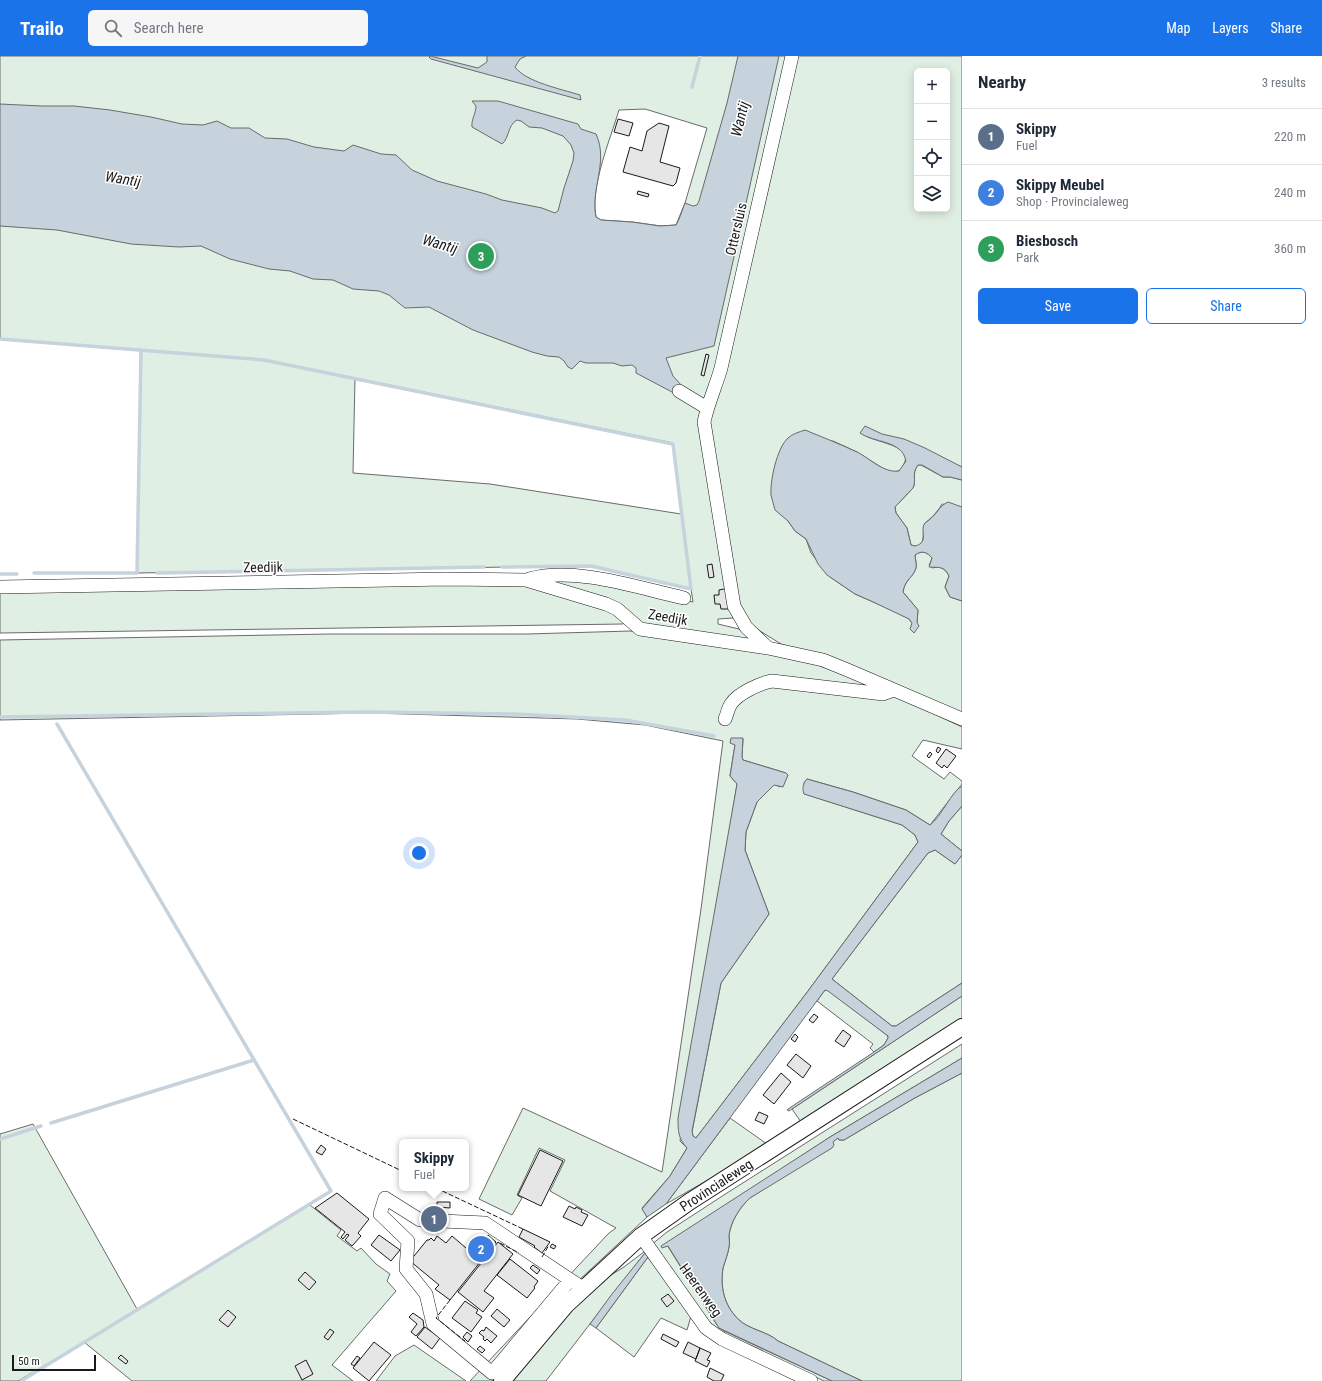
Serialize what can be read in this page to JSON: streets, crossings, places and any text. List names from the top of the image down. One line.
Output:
{"streets":{"main road":["Provincialeweg"],"street":["Ottersluis","Zeedijk","Heerenweg"]},"crossings":[["Provincialeweg","Heerenweg"]],"water":["Wantij"],"scale_bar":"50 m","page":{"header":"Trailo","search":"Search here","nav":["Map","Layers","Share"],"heading":["Nearby","3 results"],"map_buttons":["+","−"],"list":[{"mark":"1","name":"Skippy","note":"Fuel","value":"220 m"},{"mark":"2","name":"Skippy Meubel","note":"Shop · Provincialeweg","value":"240 m"},{"mark":"3","name":"Biesbosch","note":"Park","value":"360 m"}],"pins":["3","1","2"],"buttons":["Save","Share"],"popup":["Skippy","Fuel"],"scale":"50 m"}}
